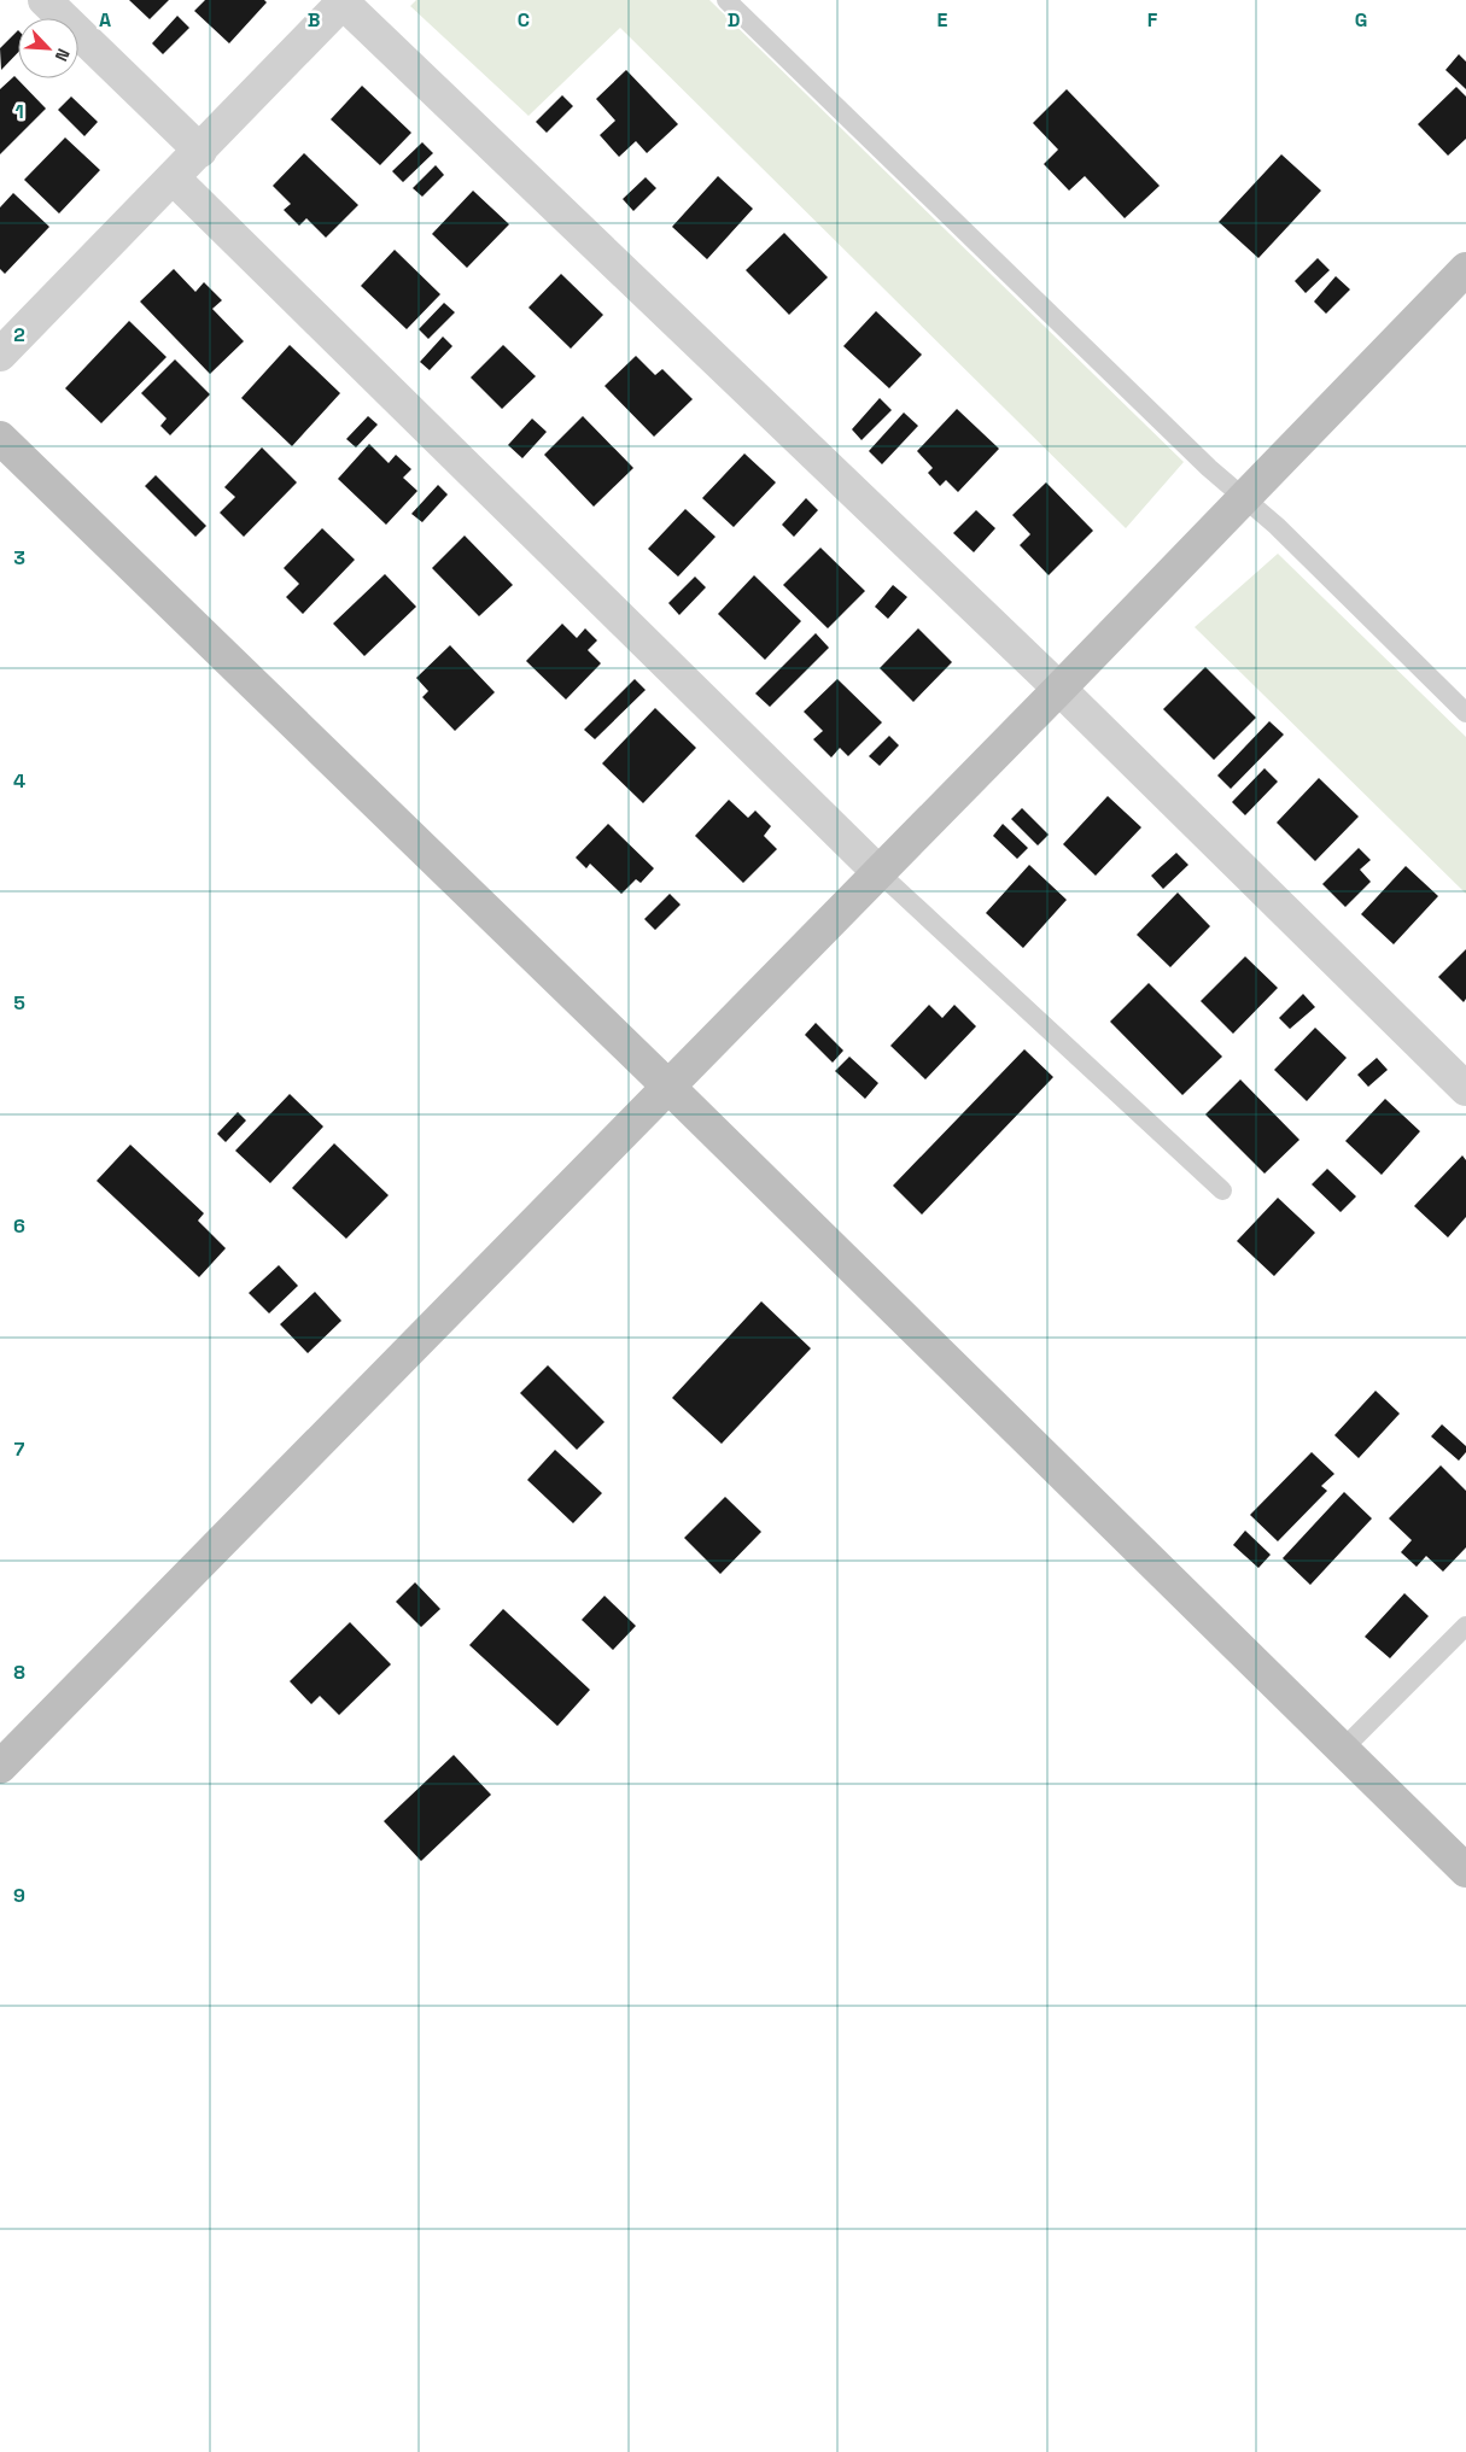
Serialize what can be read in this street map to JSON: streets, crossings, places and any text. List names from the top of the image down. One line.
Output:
{"north":"bottom right","grid":{"columns":["A","B","C","D","E","F","G"],"rows":["1","2","3","4","5","6","7","8","9"]}}
